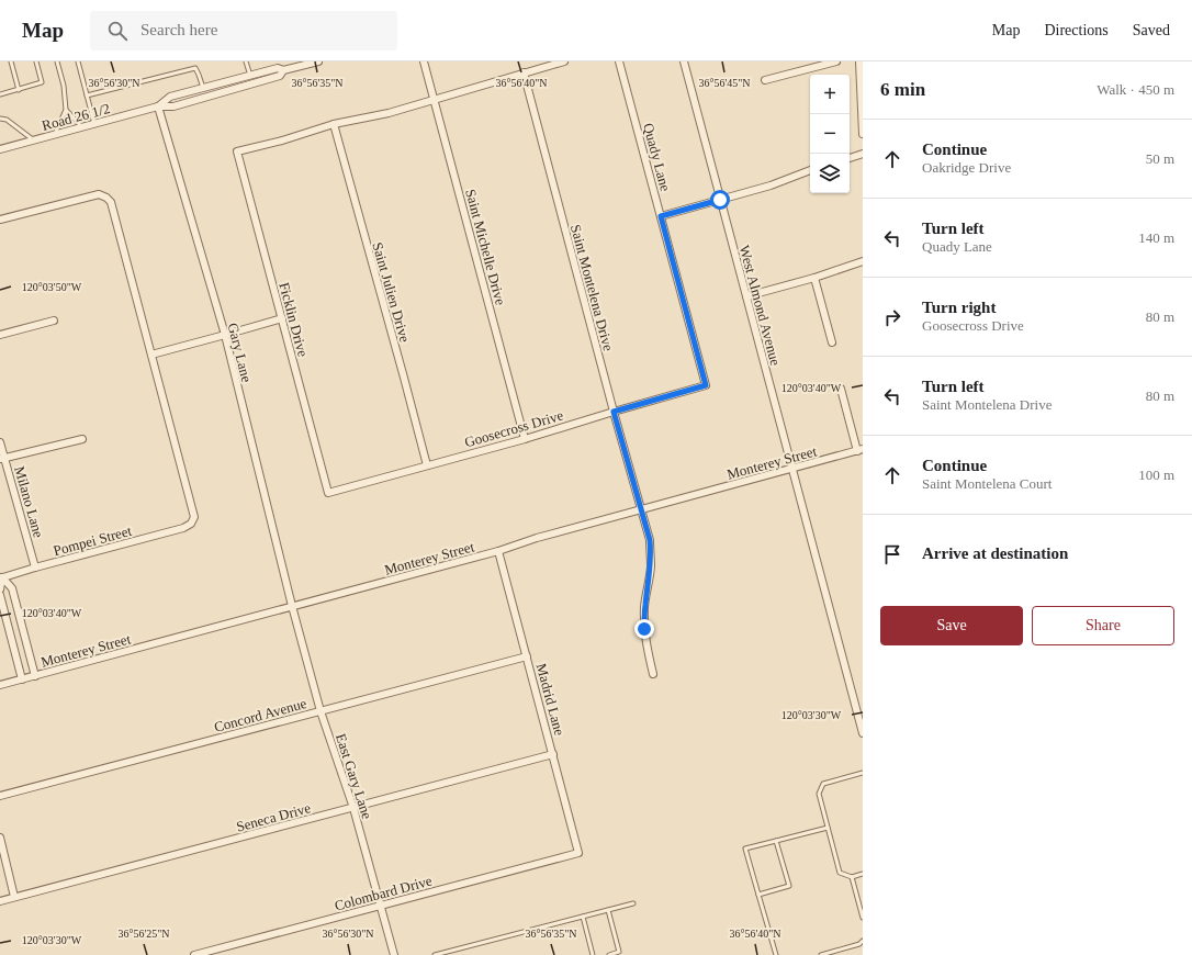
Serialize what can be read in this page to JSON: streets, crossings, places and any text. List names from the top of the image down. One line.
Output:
{"streets":{"street":["Road 26 1/2","Quady Lane","Saint Michelle Drive","Saint Montelena Drive","Saint Julien Drive","West Almond Avenue","Ficklin Drive","Gary Lane","Goosecross Drive","Monterey Street","Milano Lane","Pompei Street","Madrid Lane","Concord Avenue","East Gary Lane","Seneca Drive","Colombard Drive"]},"crossings":[["Road 26 1/2","Gary Lane"],["Quady Lane","Goosecross Drive"],["Saint Michelle Drive","Goosecross Drive"],["Saint Montelena Drive","Goosecross Drive"],["Saint Montelena Drive","Monterey Street"],["Saint Julien Drive","Ficklin Drive"],["Saint Julien Drive","Goosecross Drive"],["West Almond Avenue","Monterey Street"],["Ficklin Drive","Goosecross Drive"],["Gary Lane","Monterey Street"],["Gary Lane","East Gary Lane"],["Monterey Street","Madrid Lane"],["Monterey Street","East Gary Lane"],["Milano Lane","Pompei Street"],["Madrid Lane","Concord Avenue"],["Madrid Lane","Seneca Drive"],["Madrid Lane","Colombard Drive"],["Concord Avenue","East Gary Lane"],["East Gary Lane","Seneca Drive"],["East Gary Lane","Colombard Drive"]],"page":{"header":"Map","search":"Search here","nav":["Map","Directions","Saved"],"heading":["6 min","Walk · 450 m"],"map_buttons":["+","−"],"list":[["Continue","Oakridge Drive","50 m"],["Turn left","Quady Lane","140 m"],["Turn right","Goosecross Drive","80 m"],["Turn left","Saint Montelena Drive","80 m"],["Continue","Saint Montelena Court","100 m"],"Arrive at destination"],"buttons":["Save","Share"]},"coordinates":["36°56'30\"N","36°56'35\"N","36°56'40\"N","36°56'45\"N","120°03'50\"W","120°03'40\"W","120°03'30\"W","36°56'25\"N"]}
